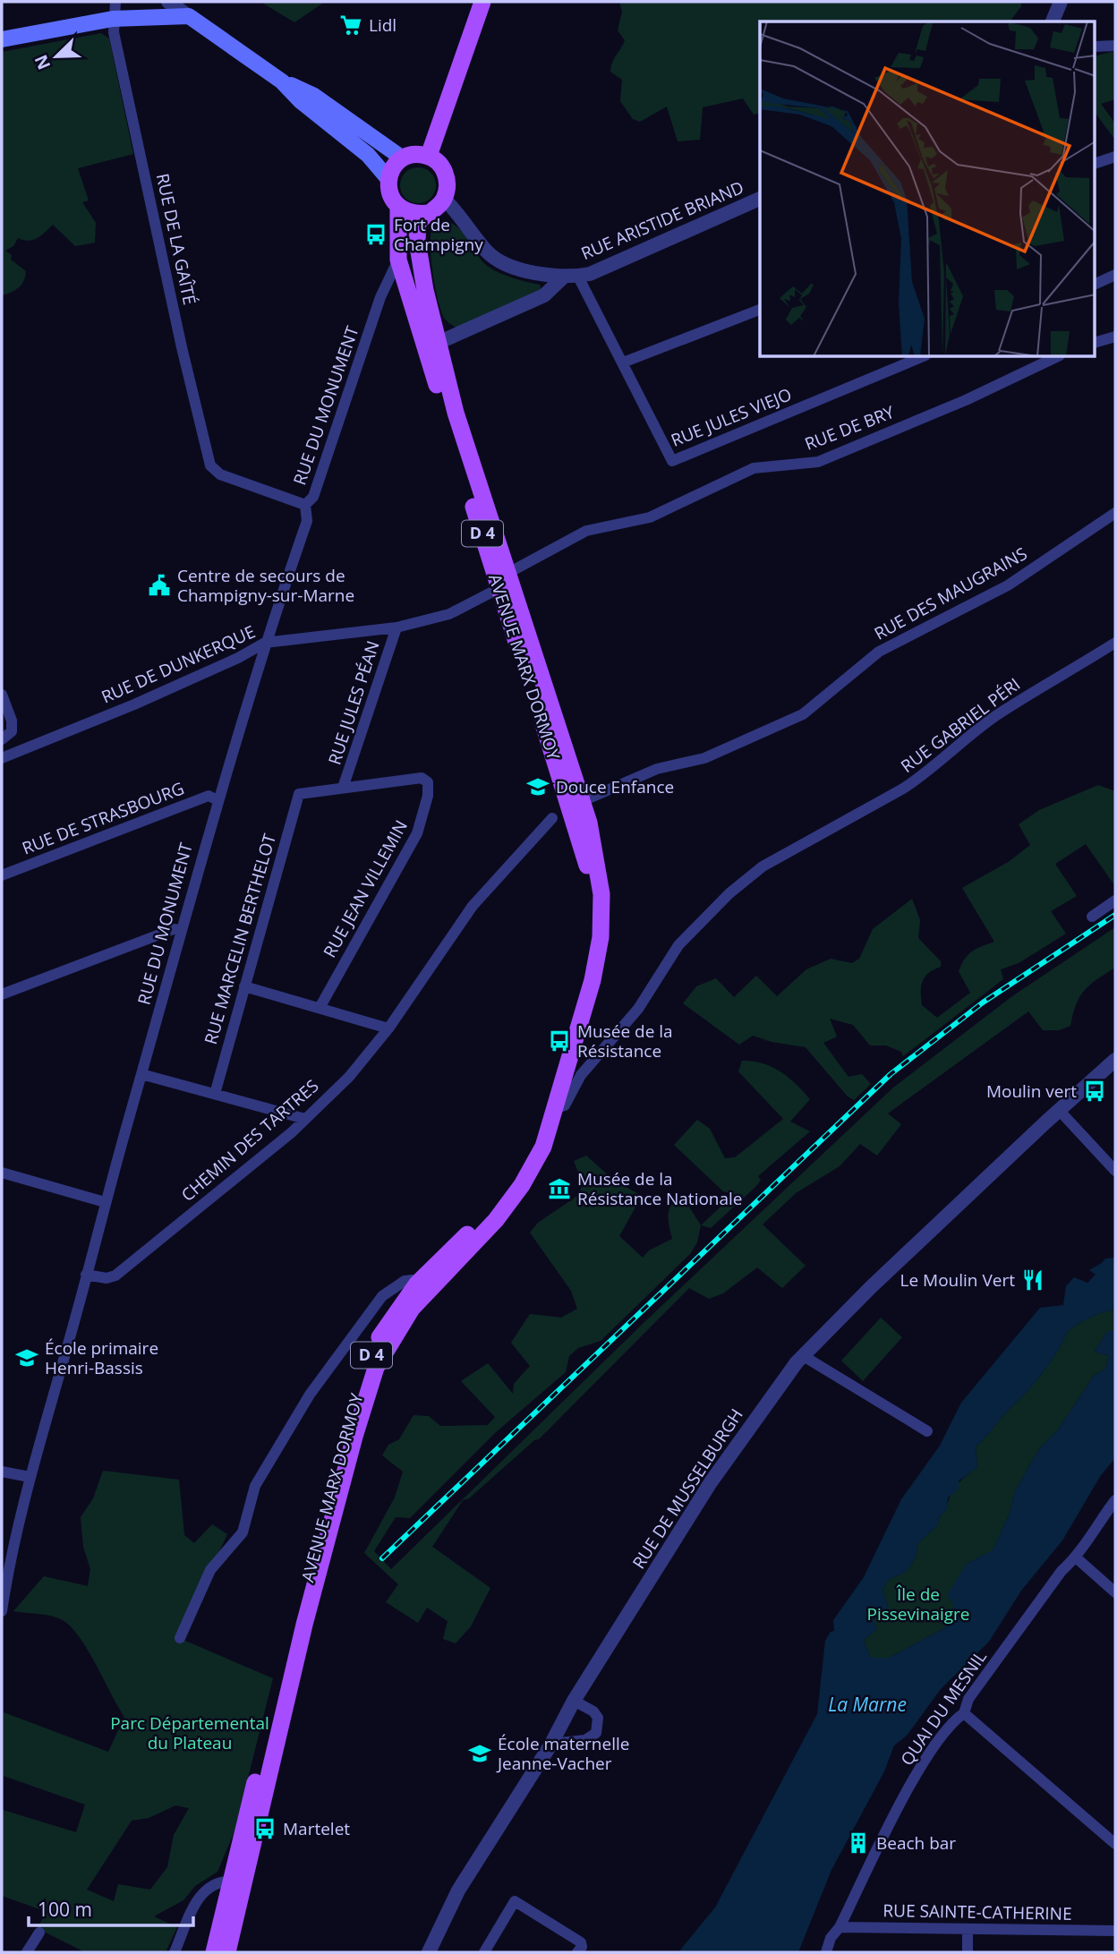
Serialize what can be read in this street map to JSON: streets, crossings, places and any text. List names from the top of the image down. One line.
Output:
{"streets":{"main road":["D 4","AVENUE MARX DORMOY"],"street":["RUE ARISTIDE BRIAND","RUE DE LA GAÎTÉ","RUE DU MONUMENT","RUE JULES VIEJO","RUE DE BRY","RUE DES MAUGRAINS","RUE DE DUNKERQUE","RUE JULES PÉAN","RUE GABRIEL PÉRI","RUE DE STRASBOURG","RUE JEAN VILLEMIN","RUE MARCELIN BERTHELOT","CHEMIN DES TARTRES","RUE DE MUSSELBURGH","QUAI DU MESNIL","RUE SAINTE-CATHERINE"]},"crossings":[["RUE ARISTIDE BRIAND","RUE JULES VIEJO"],["RUE ARISTIDE BRIAND","AVENUE MARX DORMOY"],["RUE DE LA GAÎTÉ","RUE DU MONUMENT"],["RUE DU MONUMENT","RUE DE DUNKERQUE"],["RUE DU MONUMENT","AVENUE MARX DORMOY"],["RUE DU MONUMENT","RUE DE STRASBOURG"],["RUE DU MONUMENT","CHEMIN DES TARTRES"],["RUE DE BRY","AVENUE MARX DORMOY"],["RUE DES MAUGRAINS","AVENUE MARX DORMOY"],["RUE DE DUNKERQUE","AVENUE MARX DORMOY"],["RUE DE DUNKERQUE","RUE JULES PÉAN"],["AVENUE MARX DORMOY","RUE GABRIEL PÉRI"],["RUE JULES PÉAN","RUE JEAN VILLEMIN"],["RUE JULES PÉAN","RUE MARCELIN BERTHELOT"],["RUE JEAN VILLEMIN","RUE MARCELIN BERTHELOT"],["QUAI DU MESNIL","RUE SAINTE-CATHERINE"]],"water":["La Marne"],"parks":["Île de Pissevinaigre","Parc Départemental du Plateau"],"places":{"supermarket":["Lidl"],"bus stop":["Fort de Champigny","Musée de la Résistance","Moulin vert","Martelet"],"public building":["Centre de secours de Champigny-sur-Marne"],"school or university":["Douce Enfance","École primaire Henri-Bassis","École maternelle Jeanne-Vacher"],"museum":["Musée de la Résistance Nationale"],"restaurant":["Le Moulin Vert"],"building":["Beach bar"]},"scale_bar":"100 m","north":"bottom left"}
